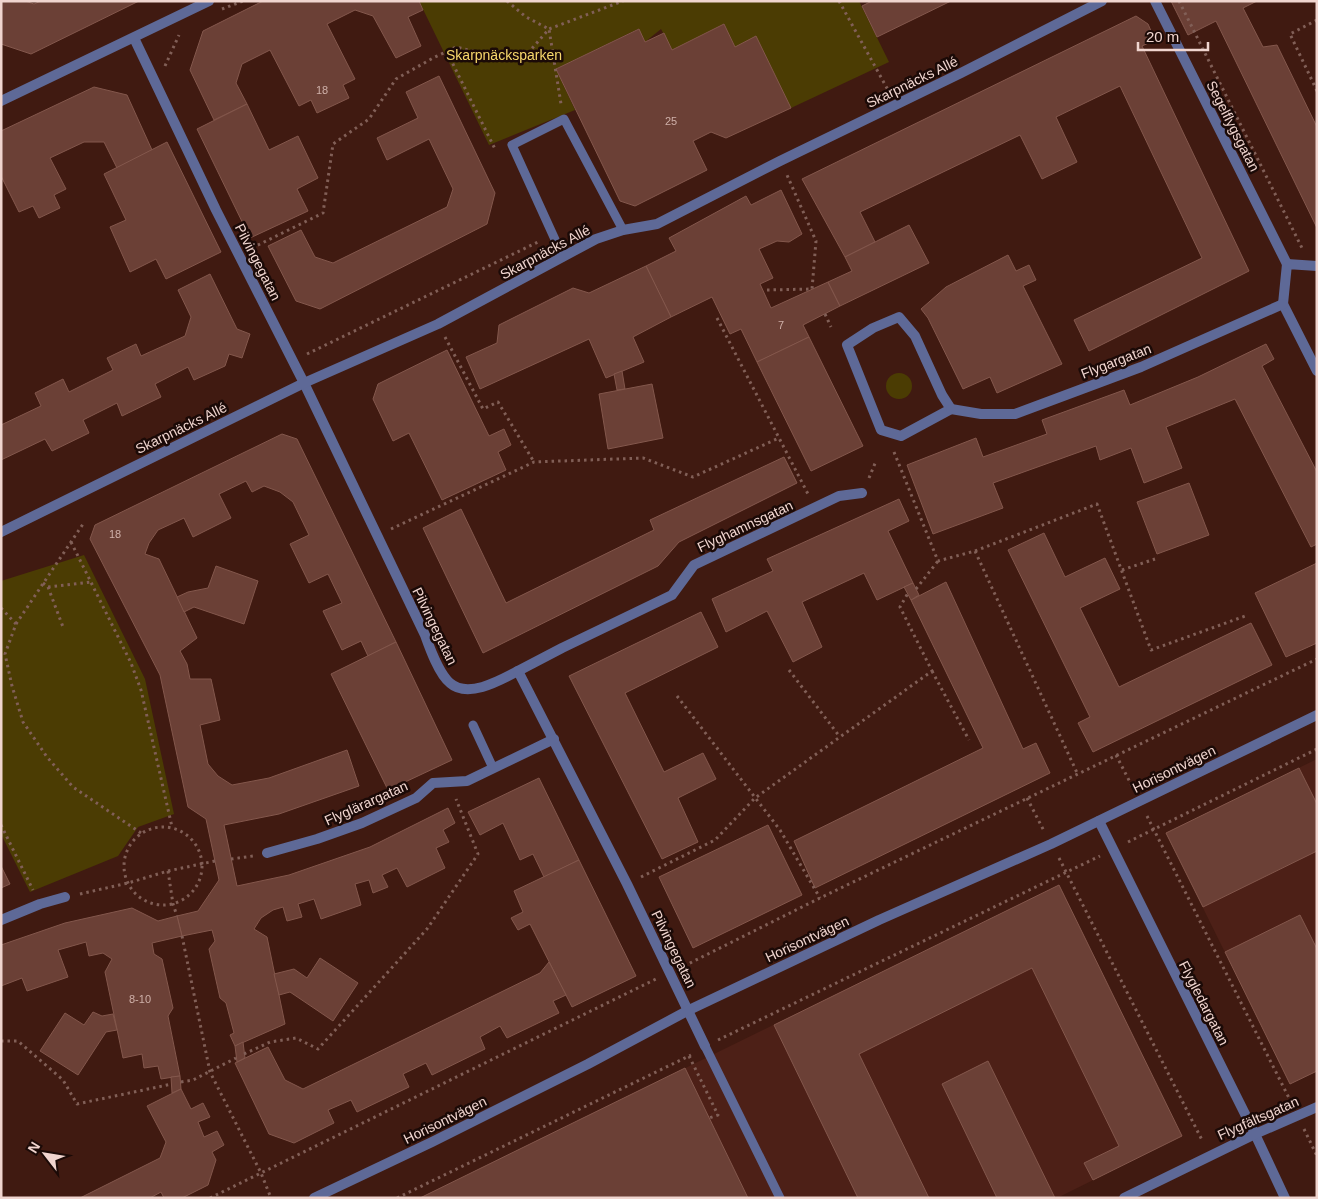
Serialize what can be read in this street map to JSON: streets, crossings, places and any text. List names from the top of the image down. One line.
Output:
{"streets":{"street":["Skarpnäcks Allé","Segelflygsgatan","Pilvingegatan","Flygargatan","Flyghamnsgatan","Horisontvägen","Flyglärargatan","Flygledargatan","Flygfältsgatan"]},"crossings":[["Skarpnäcks Allé","Pilvingegatan"],["Pilvingegatan","Flyghamnsgatan"],["Pilvingegatan","Horisontvägen"],["Pilvingegatan","Flyglärargatan"],["Horisontvägen","Flygledargatan"],["Flygledargatan","Flygfältsgatan"]],"parks":["Skarpnäcksparken"],"house_numbers":["18","25","7","18","8-10"],"scale_bar":"20 m","north":"top left"}
